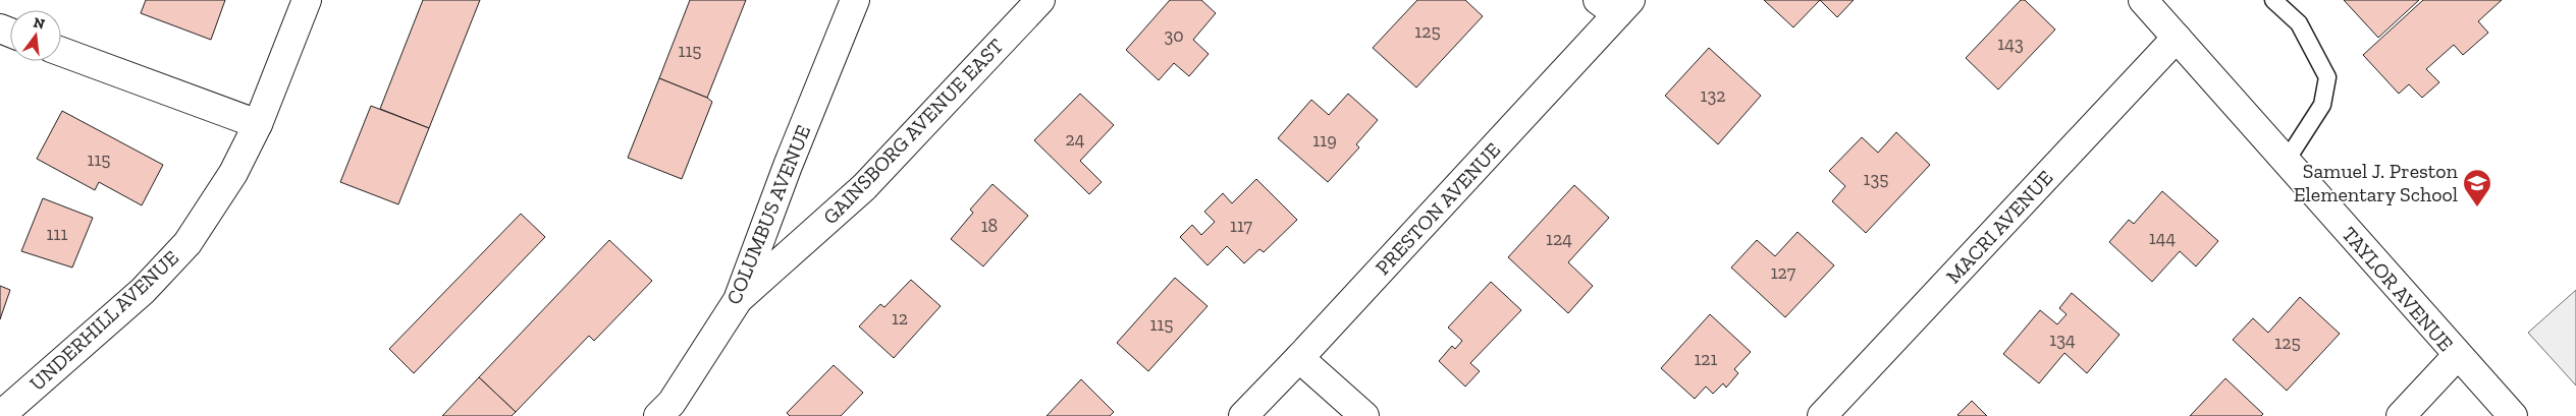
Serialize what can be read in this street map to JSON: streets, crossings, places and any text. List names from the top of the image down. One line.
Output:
{"streets":{"street":["GAINSBORG AVENUE EAST","PRESTON AVENUE","COLUMBUS AVENUE","MACRI AVENUE","TAYLOR AVENUE","UNDERHILL AVENUE"]},"crossings":[["GAINSBORG AVENUE EAST","COLUMBUS AVENUE"],["MACRI AVENUE","TAYLOR AVENUE"]],"places":{"school or university":["Samuel J. Preston Elementary School"]},"house_numbers":["125","30","143","115","132","24","119","115","135","18","117","111","144","124","127","12","115","134","125","121"],"north":"top"}
